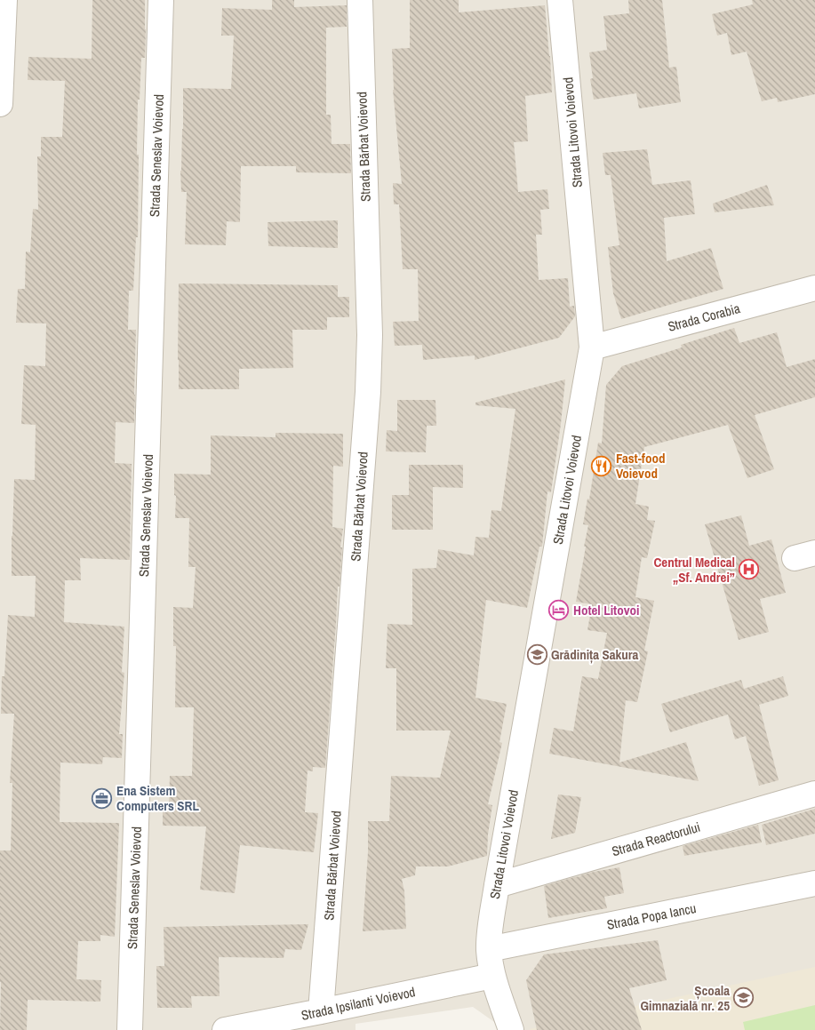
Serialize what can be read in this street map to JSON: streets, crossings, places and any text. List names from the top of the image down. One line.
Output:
{"streets":{"street":["Strada Litovoi Voievod","Strada Bărbat Voievod","Strada Seneslav Voievod","Strada Corabia","Strada Reactorului","Strada Popa Iancu","Strada Ipsilanti Voievod"]},"crossings":[["Strada Litovoi Voievod","Strada Corabia"],["Strada Litovoi Voievod","Strada Reactorului"],["Strada Litovoi Voievod","Strada Popa Iancu"],["Strada Litovoi Voievod","Strada Ipsilanti Voievod"],["Strada Bărbat Voievod","Strada Ipsilanti Voievod"]],"places":{"restaurant":["Fast-food Voievod"],"hospital":["Centrul Medical „Sf. Andrei”"],"hotel":["Hotel Litovoi"],"school or university":["Grădinița Sakura","Școala Gimnazială nr. 25"],"office":["Ena Sistem Computers SRL"]}}
